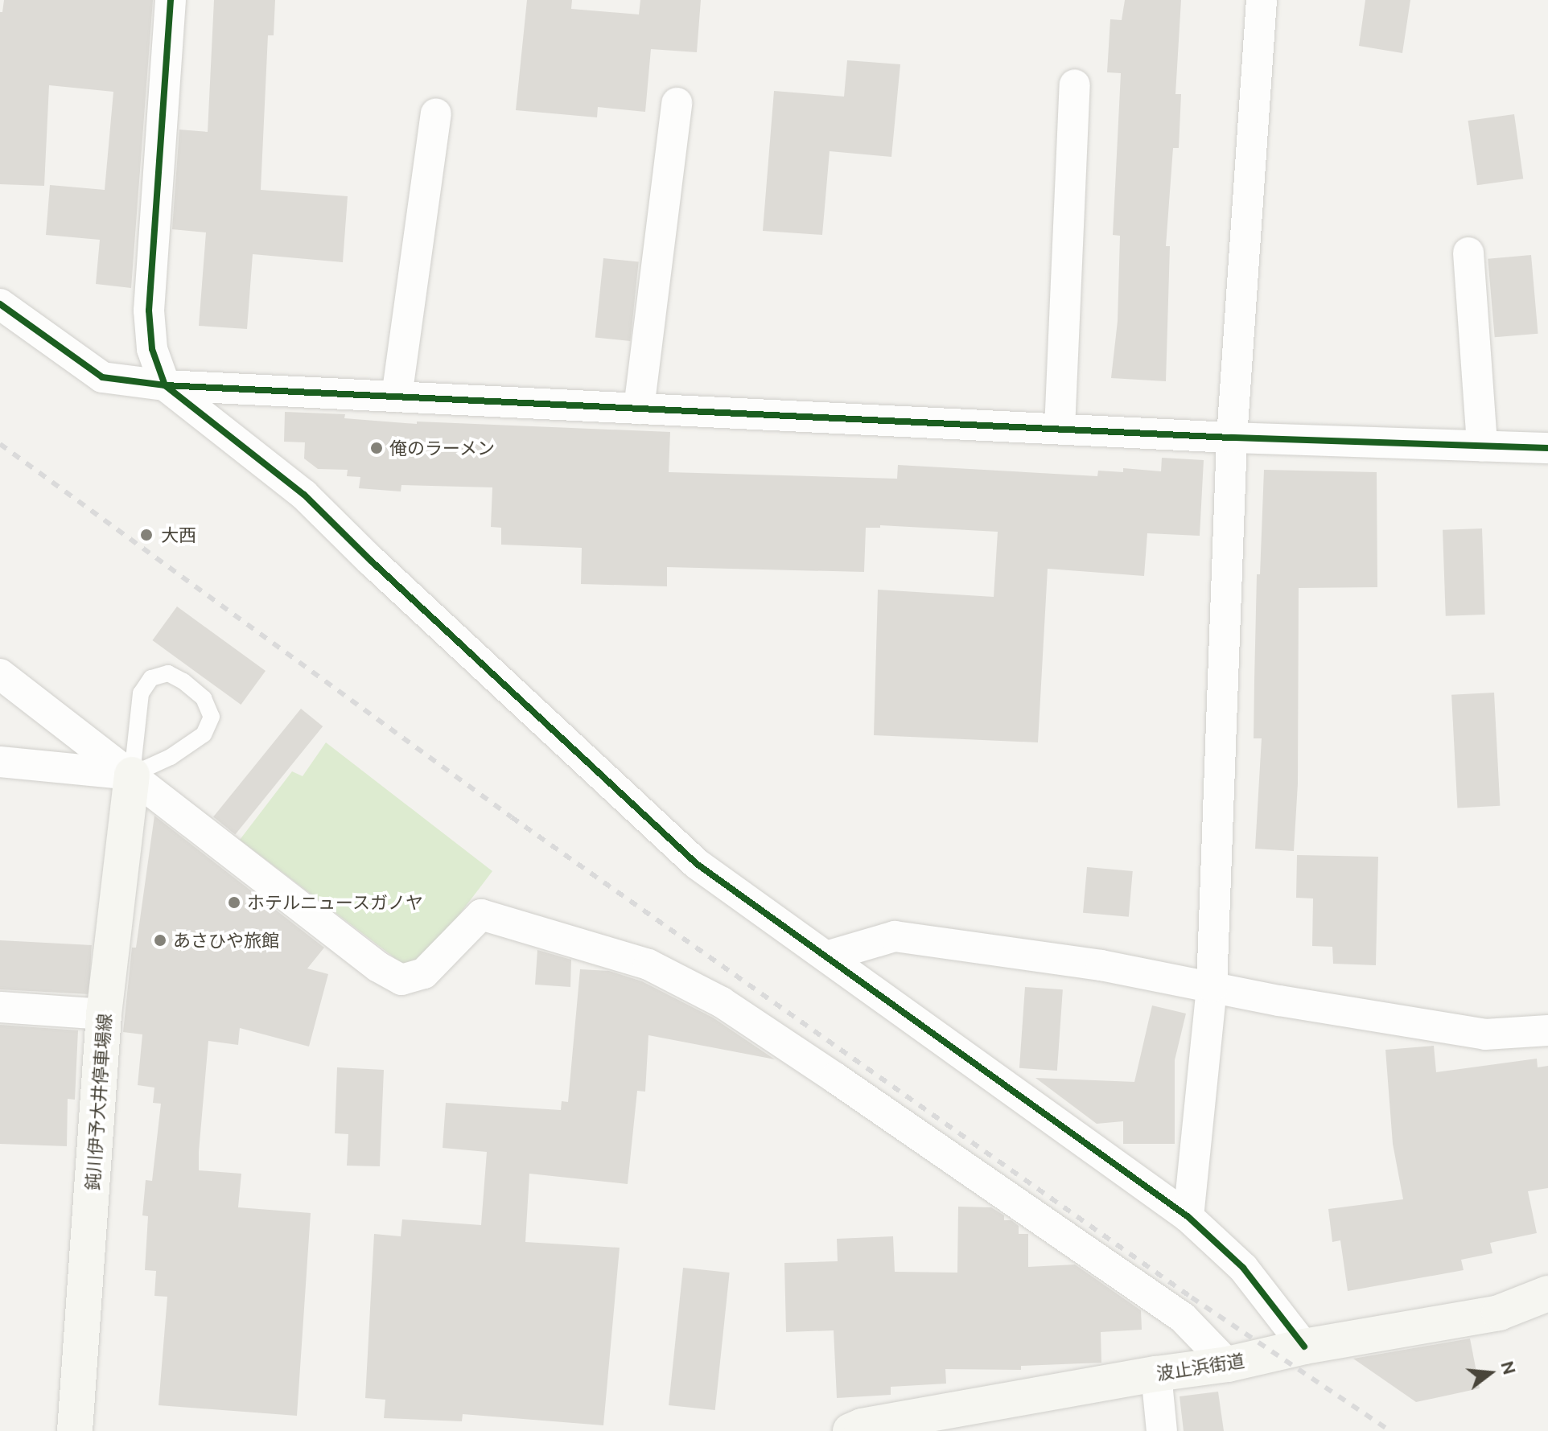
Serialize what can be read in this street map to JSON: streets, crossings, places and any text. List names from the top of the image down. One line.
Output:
{"streets":{"street":["鈍川伊予大井停車場線","波止浜街道"]},"places":["俺のラーメン","大西","ホテルニュースガノヤ","あさひや旅館"],"north":"right"}
